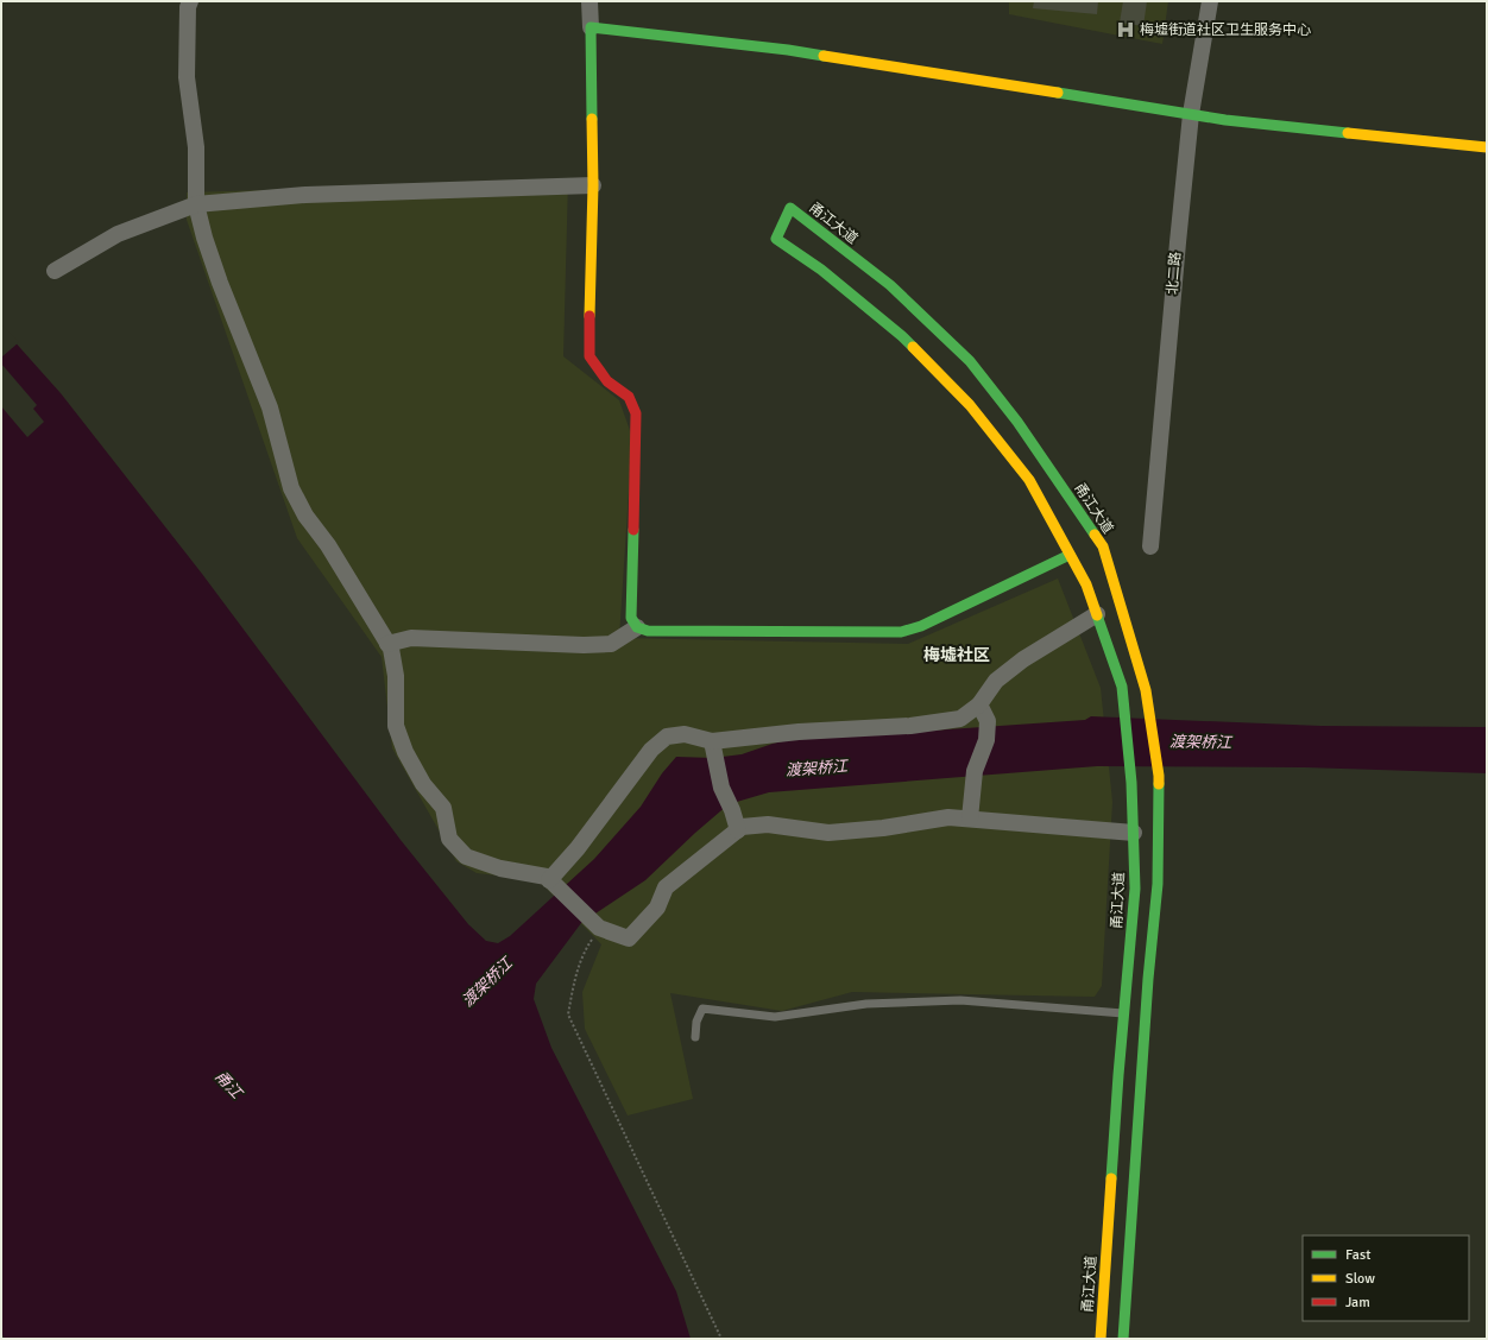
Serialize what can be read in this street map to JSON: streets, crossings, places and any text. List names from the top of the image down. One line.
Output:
{"streets":{"main road":["甬江大道"],"street":["北二路"]},"districts":["梅墟社区"],"water":["渡架桥江","甬江"],"places":{"hospital":["梅墟街道社区卫生服务中心"]},"legend":["Fast","Slow","Jam"]}
